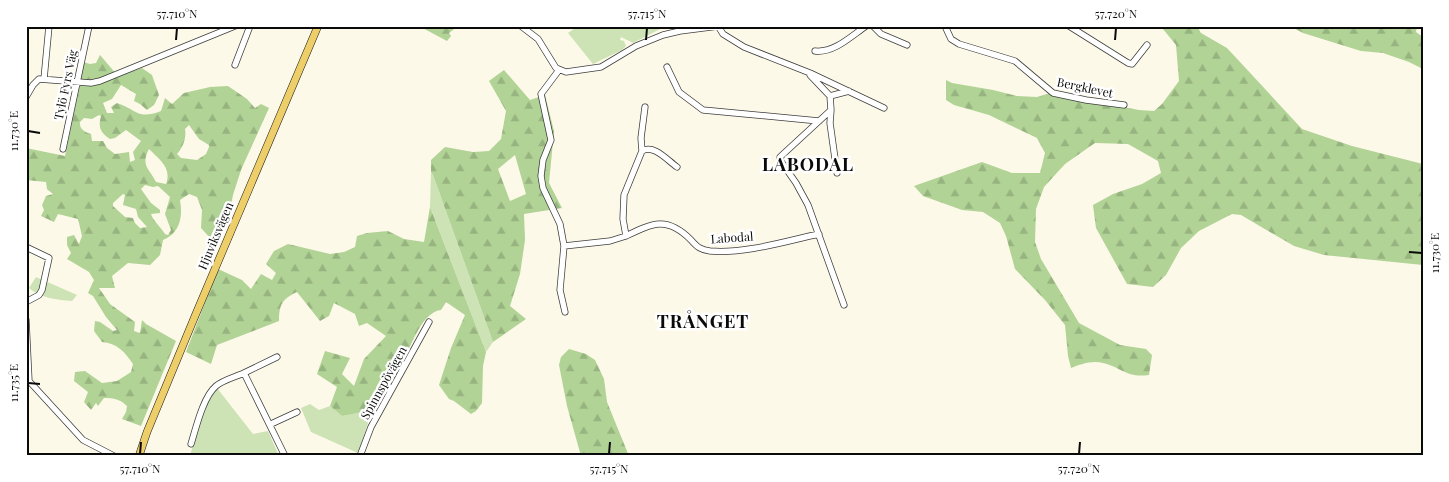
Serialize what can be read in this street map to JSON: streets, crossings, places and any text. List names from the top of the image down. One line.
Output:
{"streets":{"main road":["Hjuviksvägen"],"street":["Tylö Fyrs Väg","Bergklevet","Labodal","Spinnspövägen"]},"districts":["LABODAL","TRÅNGET"],"coordinates":["57.710°N","57.715°N","57.720°N","11.730°E","11.735°E"]}
